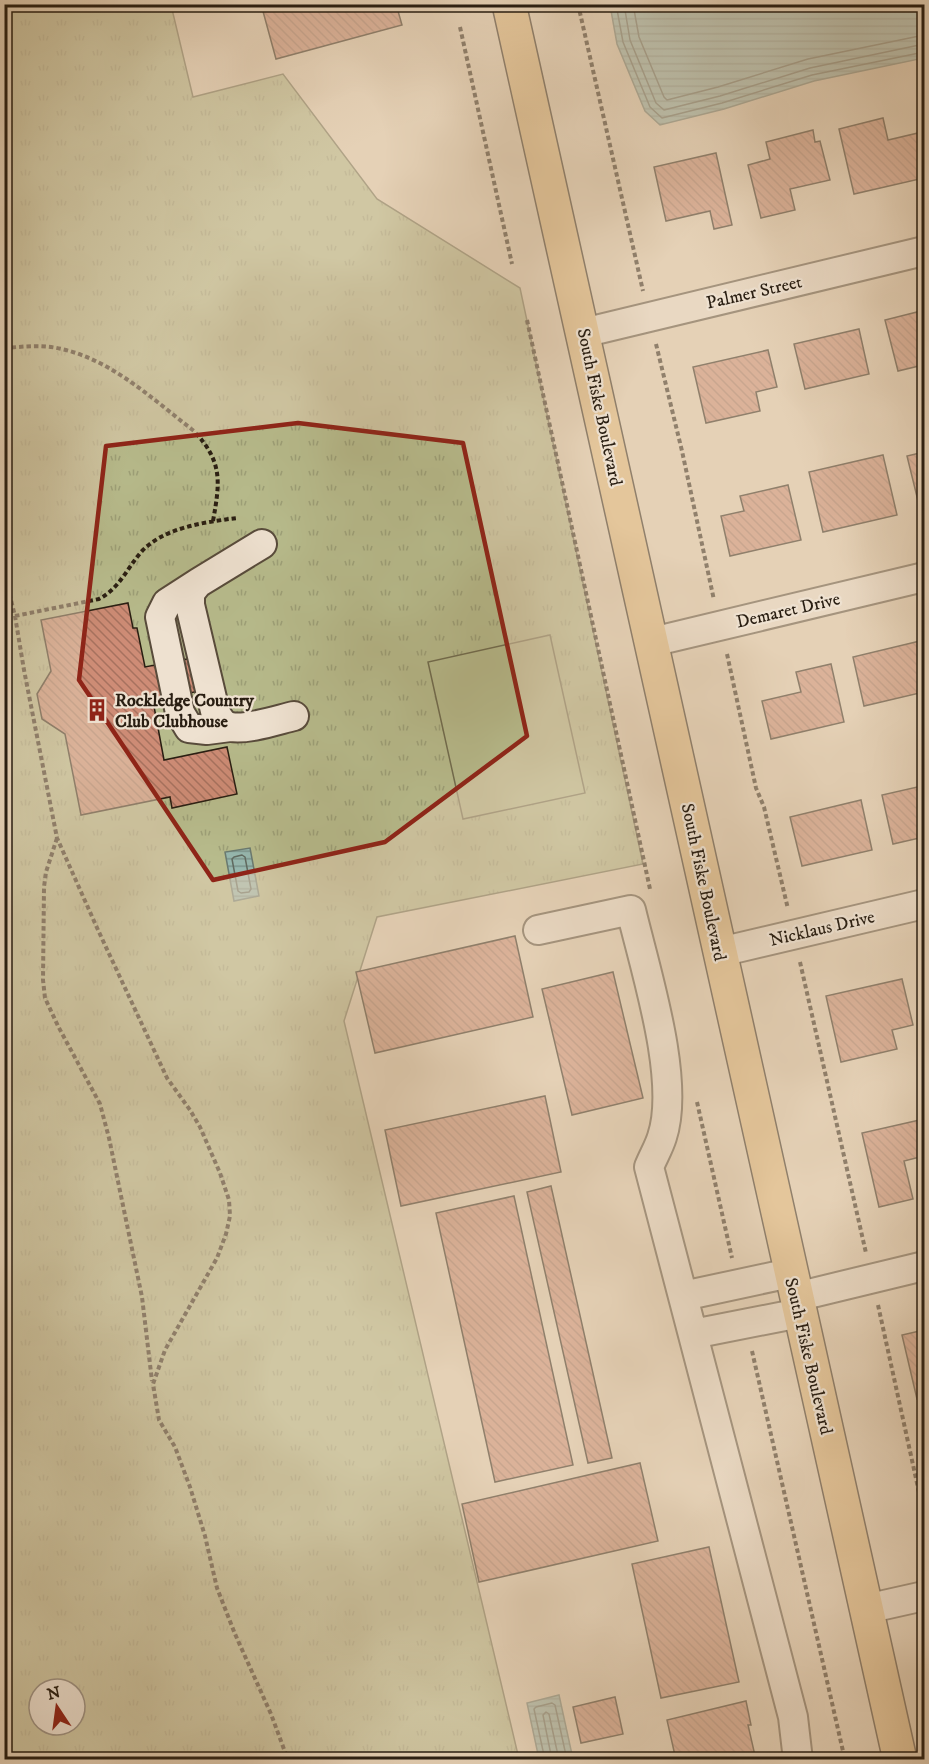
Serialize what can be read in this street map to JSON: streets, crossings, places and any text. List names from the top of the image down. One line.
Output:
{"streets":{"main road":["South Fiske Boulevard"],"street":["Palmer Street","Demaret Drive","Nicklaus Drive"]},"crossings":[["Palmer Street","South Fiske Boulevard"],["South Fiske Boulevard","Demaret Drive"],["South Fiske Boulevard","Nicklaus Drive"]],"places":{"building":["Rockledge Country Club Clubhouse"]},"north":"top"}
